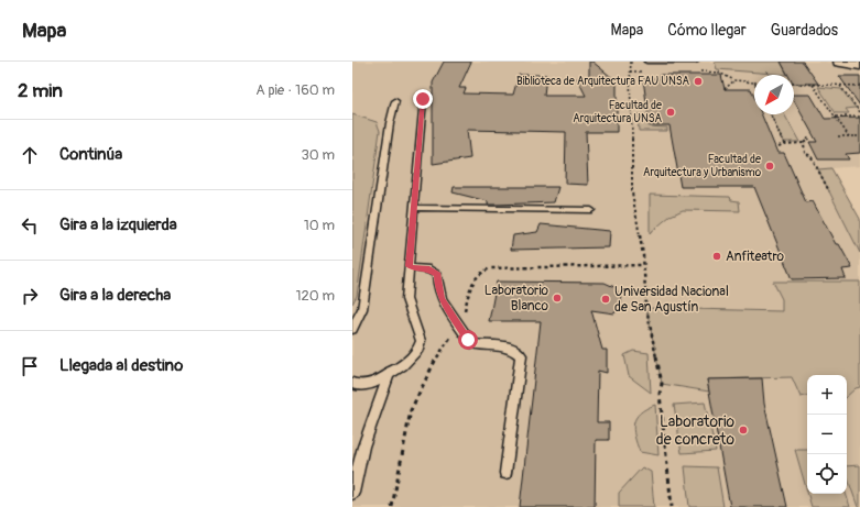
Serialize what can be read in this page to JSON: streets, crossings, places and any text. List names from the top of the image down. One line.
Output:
{"places":["Biblioteca de Arquitectura FAU UNSA","Facultad de Arquitectura UNSA","Facultad de Arquitectura y Urbanismo","Anfiteatro","Laboratorio Blanco","Universidad Nacional de San Agustín","Laboratorio de concreto"],"north":"bottom left","page":{"header":"Mapa","nav":["Mapa","Cómo llegar","Guardados"],"heading":["2 min","A pie · 160 m"],"list":[["Continúa","30 m"],["Gira a la izquierda","10 m"],["Gira a la derecha","120 m"],"Llegada al destino"],"map_buttons":["+","−"]}}
